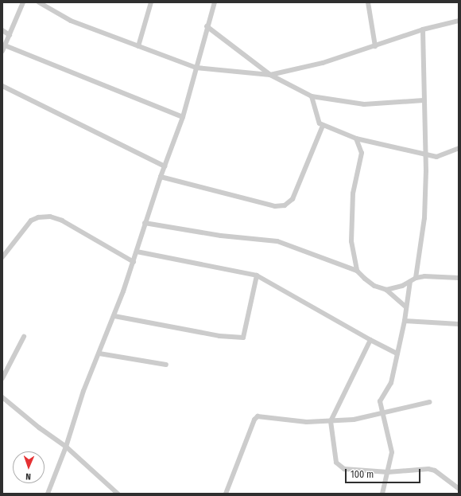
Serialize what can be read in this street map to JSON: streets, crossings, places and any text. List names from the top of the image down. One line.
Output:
{"scale_bar":"100 m","north":"bottom"}
